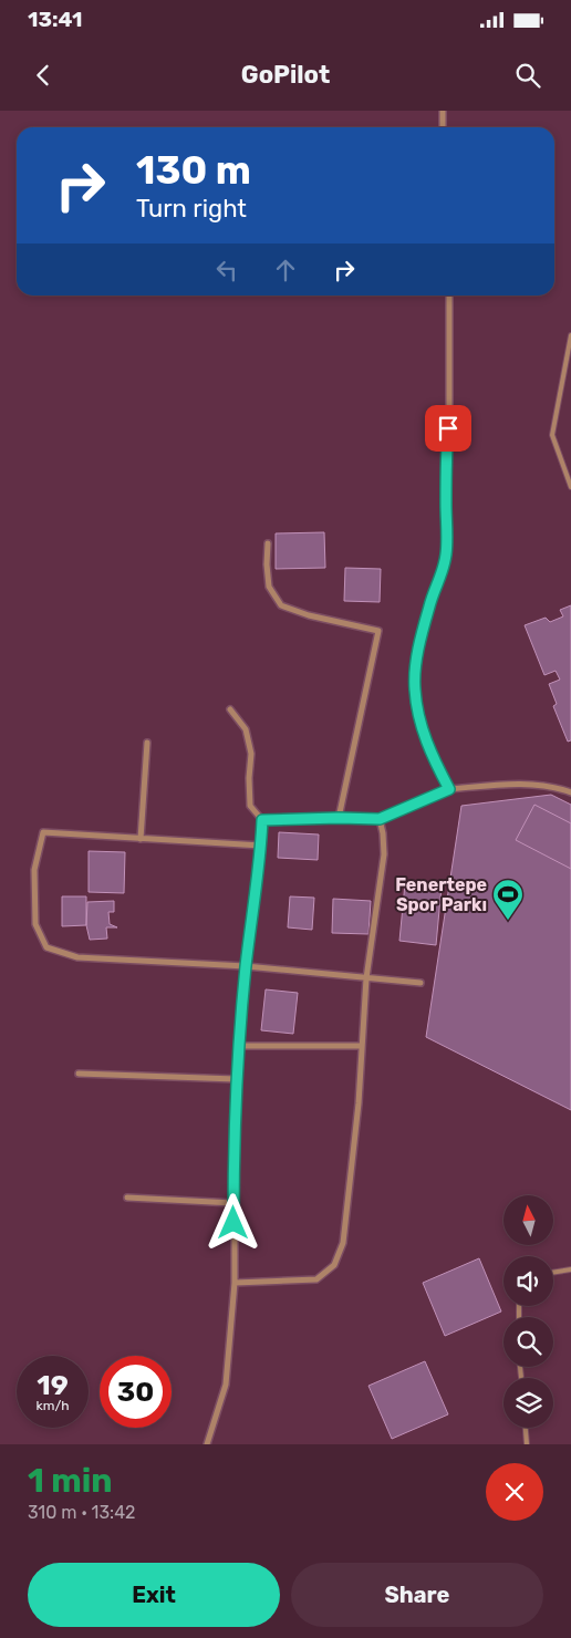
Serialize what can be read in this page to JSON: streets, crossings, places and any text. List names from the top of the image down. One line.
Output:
{"places":{"sports":["Fenertepe Spor Parkı"]},"north":"top","page":{"status":"13:41","header":"GoPilot","turn":["130 m","Turn right"],"speed":"19 km/h","limit":"30","heading":["1 min","310 m · 13:42"],"buttons":["Exit","Share"]}}
